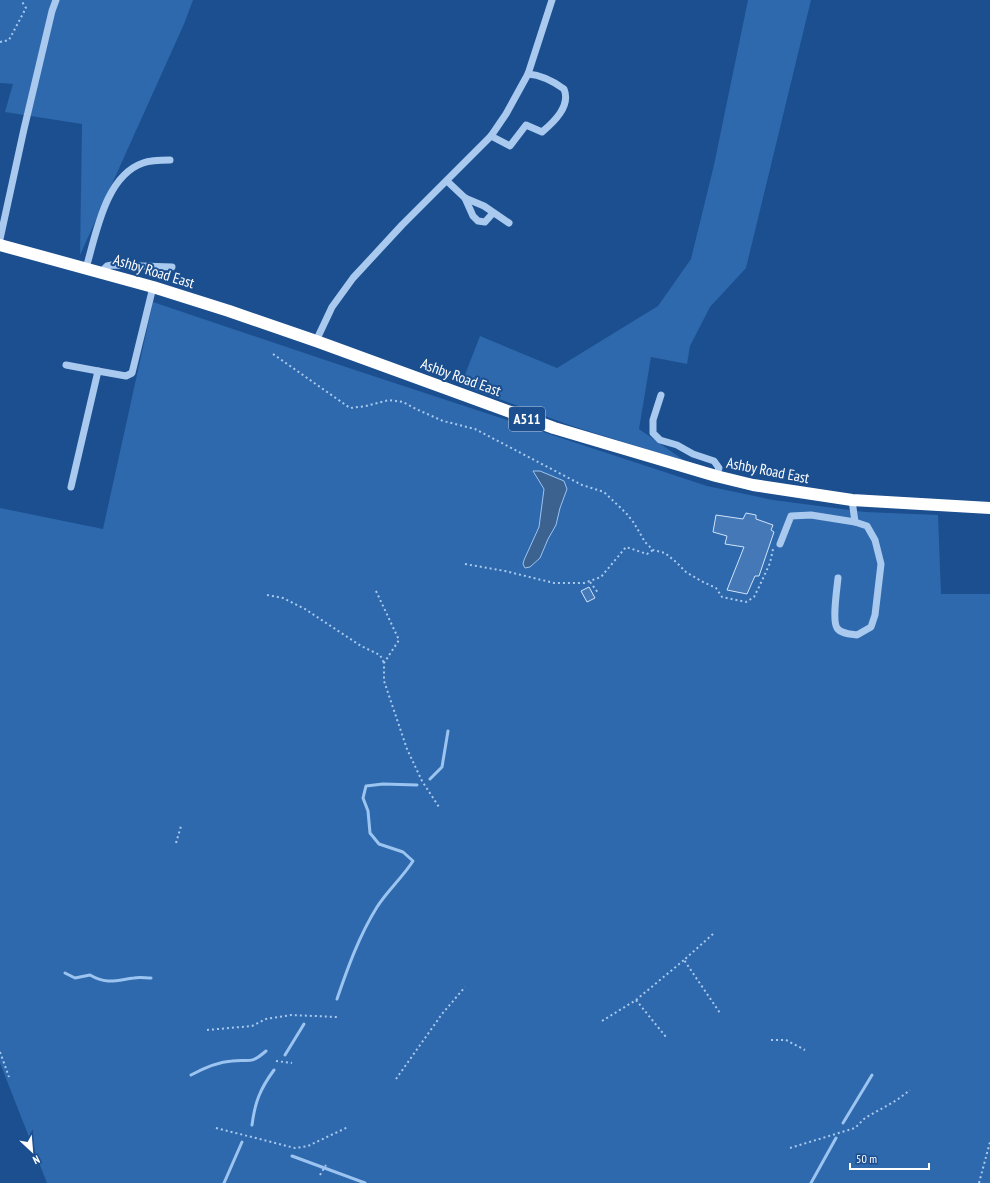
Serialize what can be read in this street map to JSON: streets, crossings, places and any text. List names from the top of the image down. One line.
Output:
{"streets":{"highway":["Ashby Road East","A511"]},"scale_bar":"50 m","north":"bottom right"}
